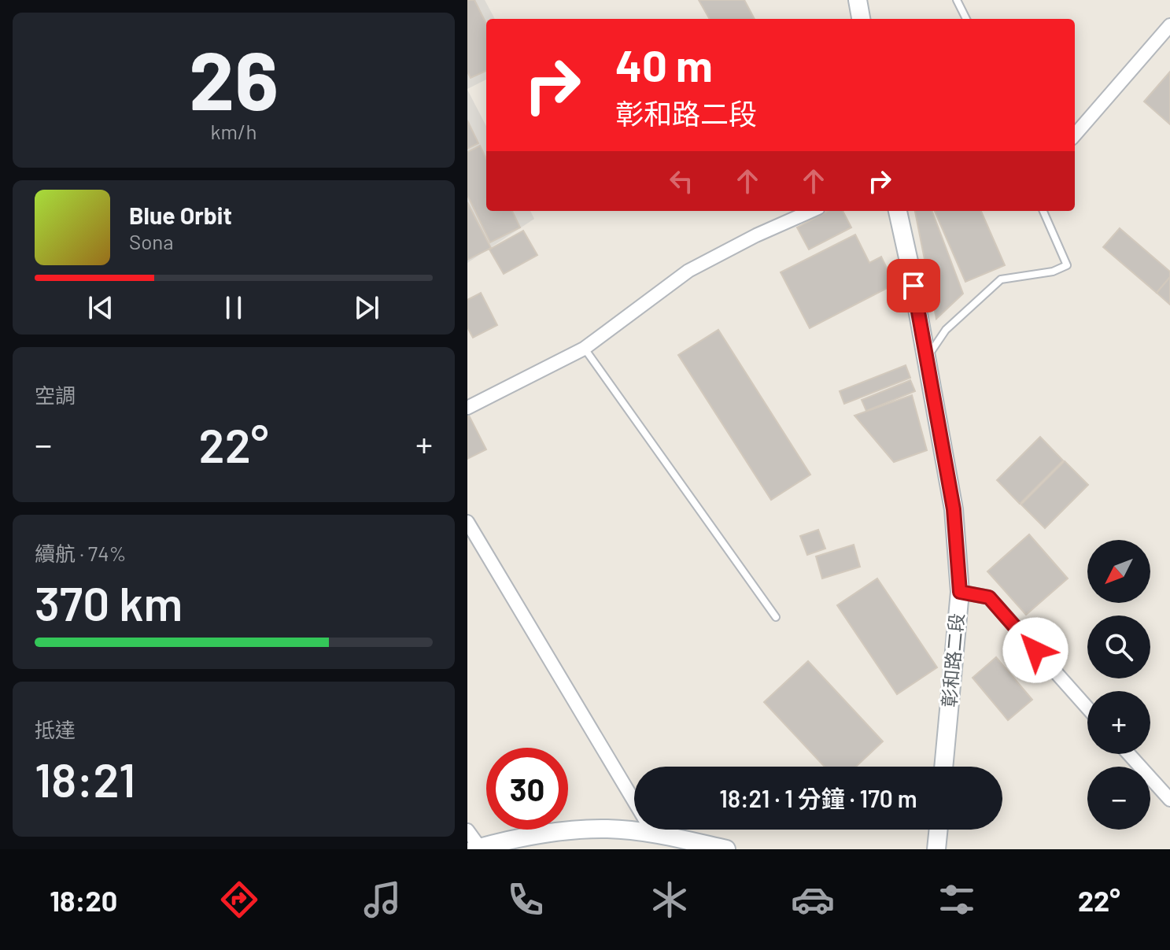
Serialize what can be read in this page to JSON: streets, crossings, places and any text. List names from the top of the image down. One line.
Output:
{"streets":{"main road":["彰和路二段"]},"north":"bottom left","page":{"tile":[["26","km/h"],"空調",["續航 · 74%","370 km"],["抵達","18:21"]],"turn":["40 m","彰和路二段"],"song":["Blue Orbit","Sona"],"heat":["−","22°","+"],"map_buttons":["+","−"],"limit":"30","trip":"18:21 · 1 分鐘 · 170 m","tabs":["18:20","22°"]}}
